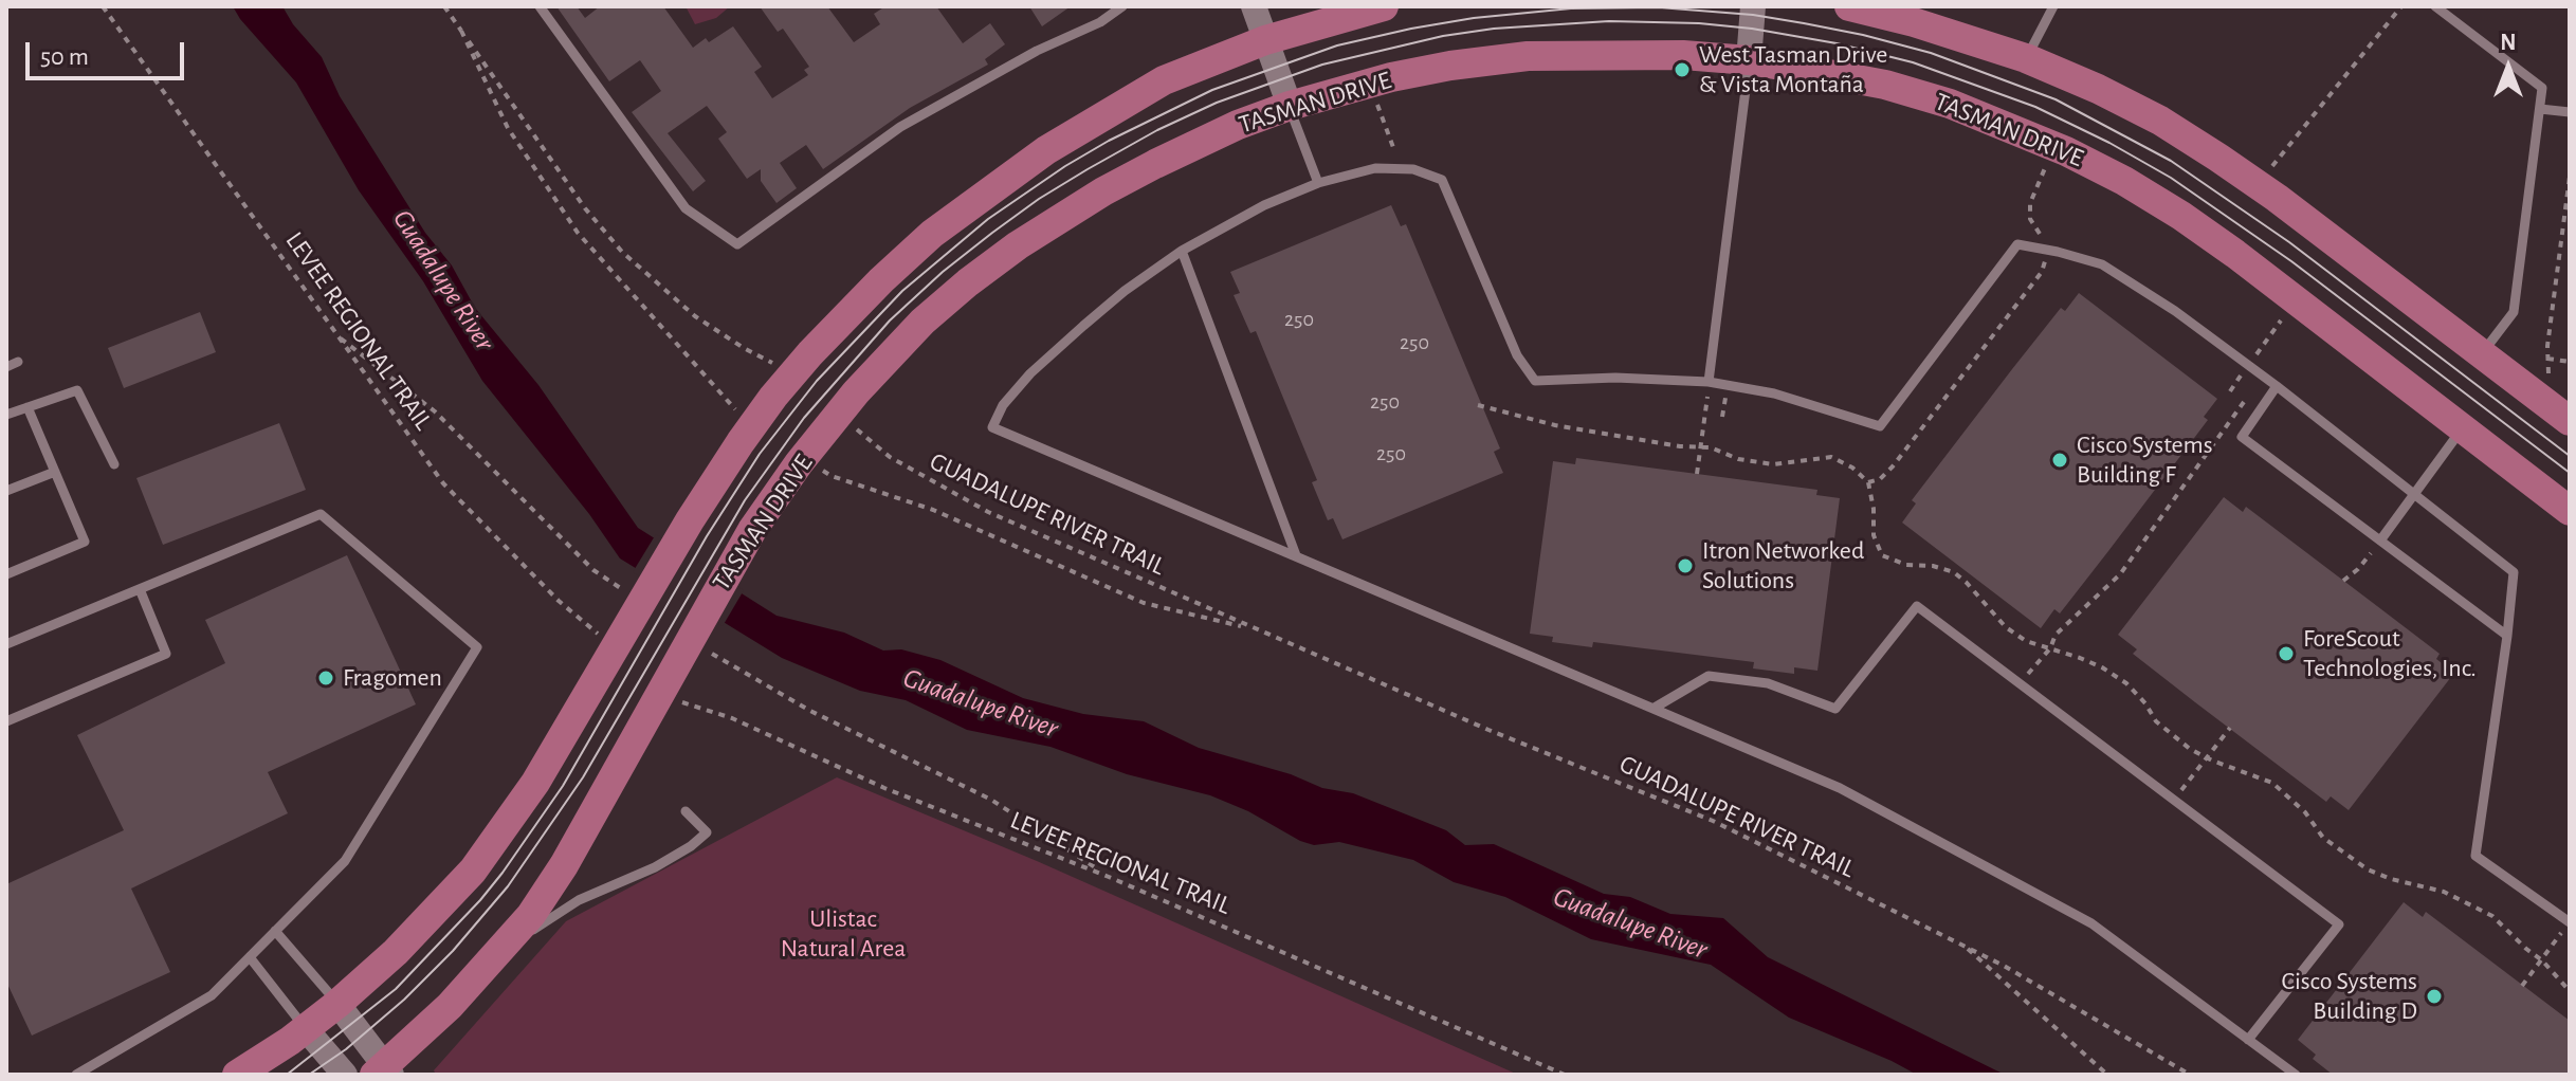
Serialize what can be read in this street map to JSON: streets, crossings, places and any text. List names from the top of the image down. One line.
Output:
{"streets":{"main road":["TASMAN DRIVE"],"path":["LEVEE REGIONAL TRAIL","GUADALUPE RIVER TRAIL"]},"crossings":[["TASMAN DRIVE","LEVEE REGIONAL TRAIL"],["TASMAN DRIVE","GUADALUPE RIVER TRAIL"]],"water":["Guadalupe River"],"parks":["Ulistac Natural Area"],"places":["West Tasman Drive & Vista Montaña","Cisco Systems Building F","Itron Networked Solutions","ForeScout Technologies, Inc.","Fragomen","Cisco Systems Building D"],"house_numbers":["250","250","250","250"],"scale_bar":"50 m","north":"top"}
